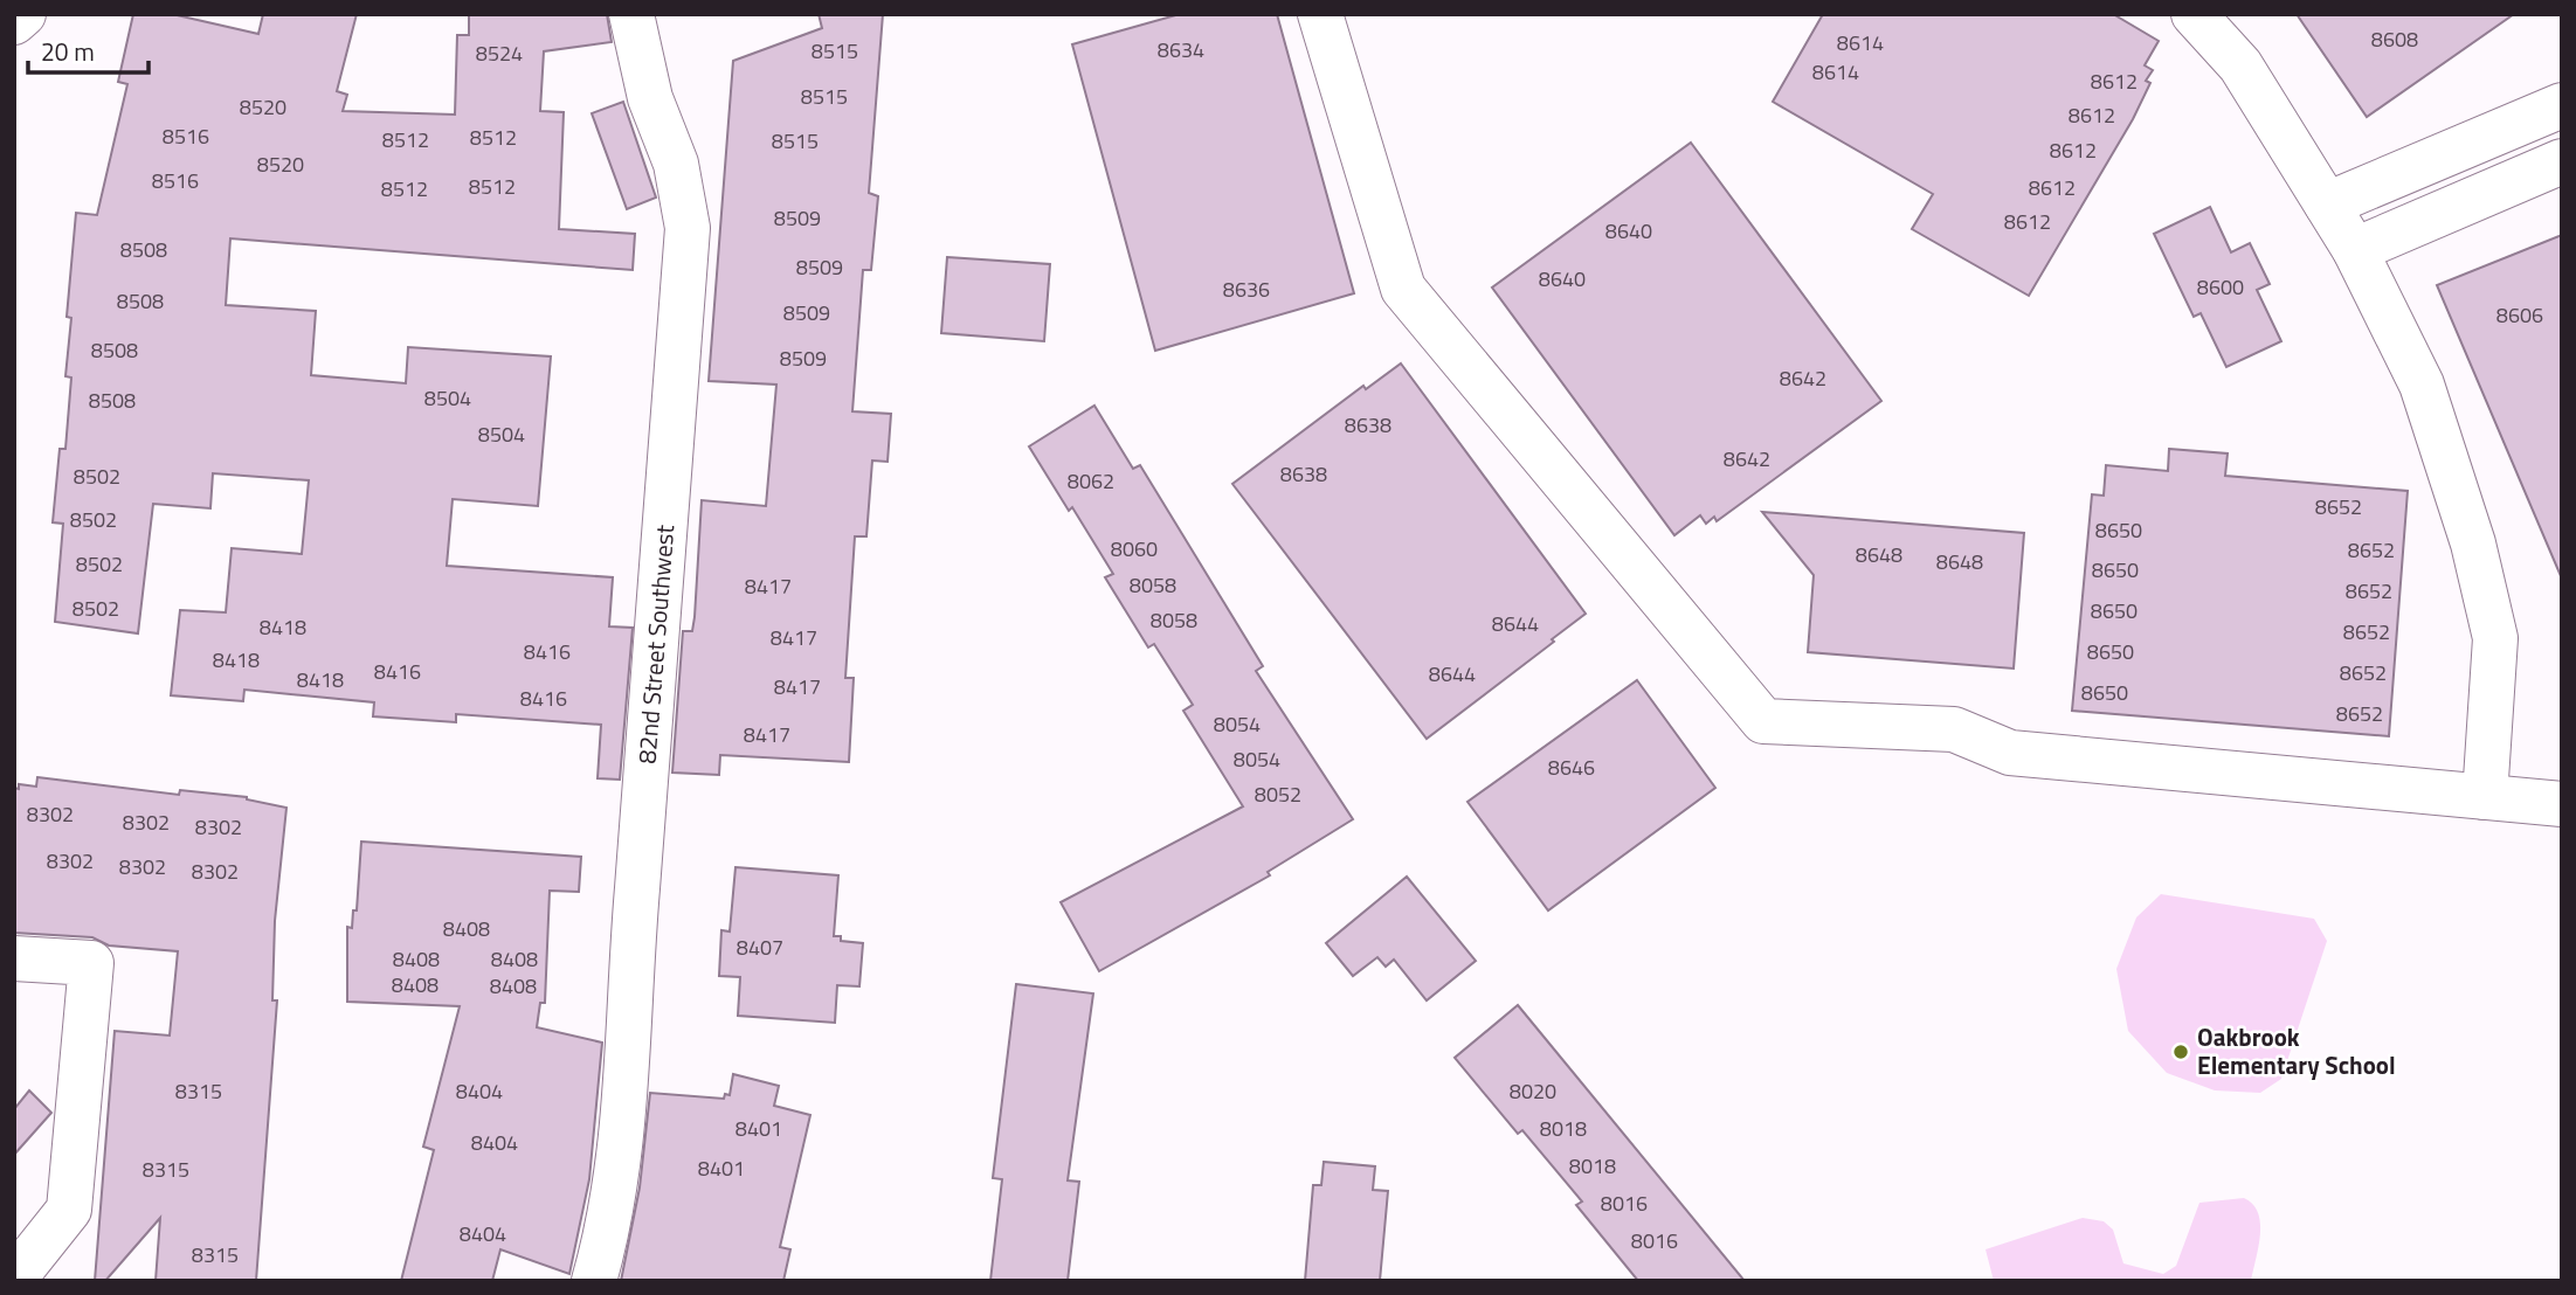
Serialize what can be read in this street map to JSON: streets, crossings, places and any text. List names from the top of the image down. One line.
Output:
{"streets":{"street":["82nd Street Southwest"]},"places":["Oakbrook Elementary School"],"house_numbers":["8608","8614","8634","8515","8524","8614","8612","8515","8520","8612","8516","8512","8512","8515","8612","8520","8516","8512","8612","8512","8509","8612","8640","8508","8509","8640","8600","8636","8508","8509","8606","8508","8509","8642","8504","8508","8638","8504","8642","8638","8502","8062","8652","8502","8650","8060","8652","8648","8648","8502","8650","8058","8417","8652","8502","8650","8058","8644","8418","8652","8417","8416","8650","8418","8416","8652","8644","8418","8417","8650","8416","8652","8054","8417","8054","8646","8052","8302","8302","8302","8302","8302","8302","8408","8407","8408","8408","8408","8408","8315","8404","8020","8401","8018","8404","8018","8401","8315","8016","8404","8016","8315"],"scale_bar":"20 m"}
